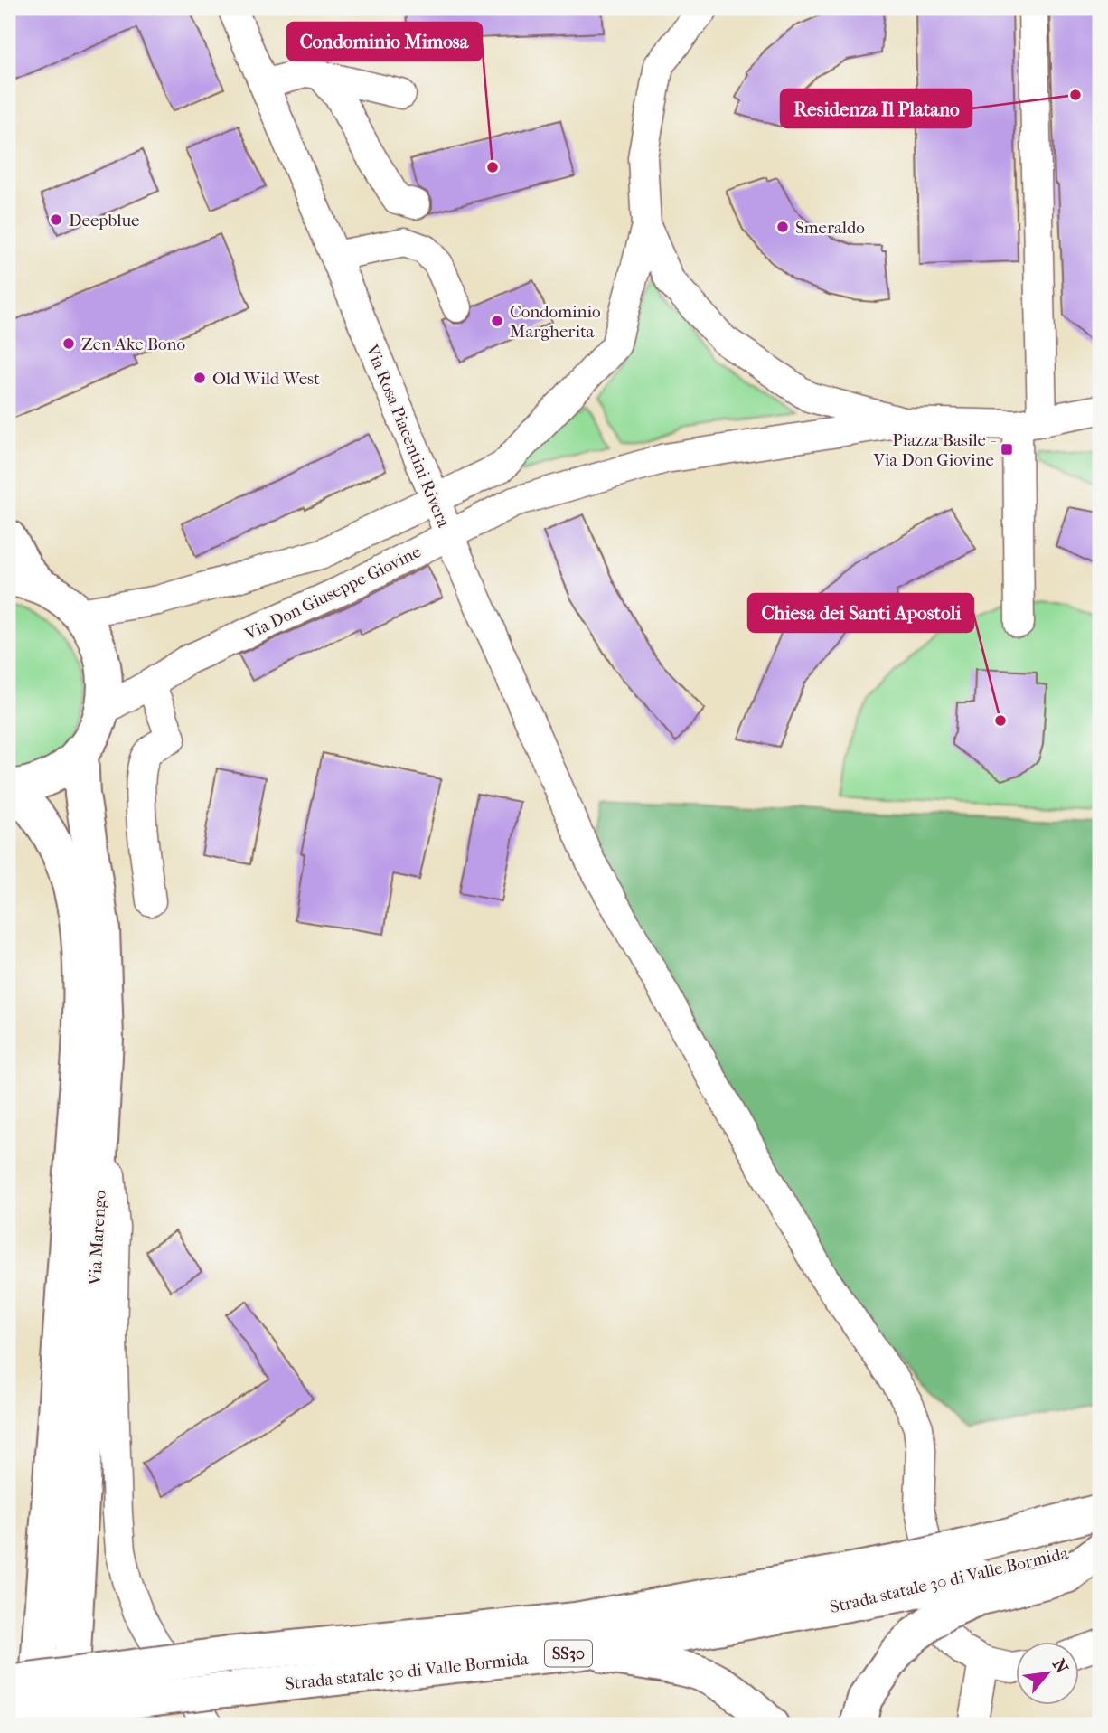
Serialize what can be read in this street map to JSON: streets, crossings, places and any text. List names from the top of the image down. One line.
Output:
{"streets":{"main road":["Via Marengo","Strada statale 30 di Valle Bormida","SS30"],"street":["Via Rosa Piacentini Rivera","Via Don Giuseppe Giovine"]},"crossings":[["Via Rosa Piacentini Rivera","Via Don Giuseppe Giovine"]],"places":{"other":["Residenza Il Platano","Condominio Mimosa","Deepblue","Smeraldo","Condominio Margherita","Zen Ake Bono","Old Wild West","Chiesa dei Santi Apostoli"],"transit":["Piazza Basile - Via Don Giovine"]},"north":"top right"}
